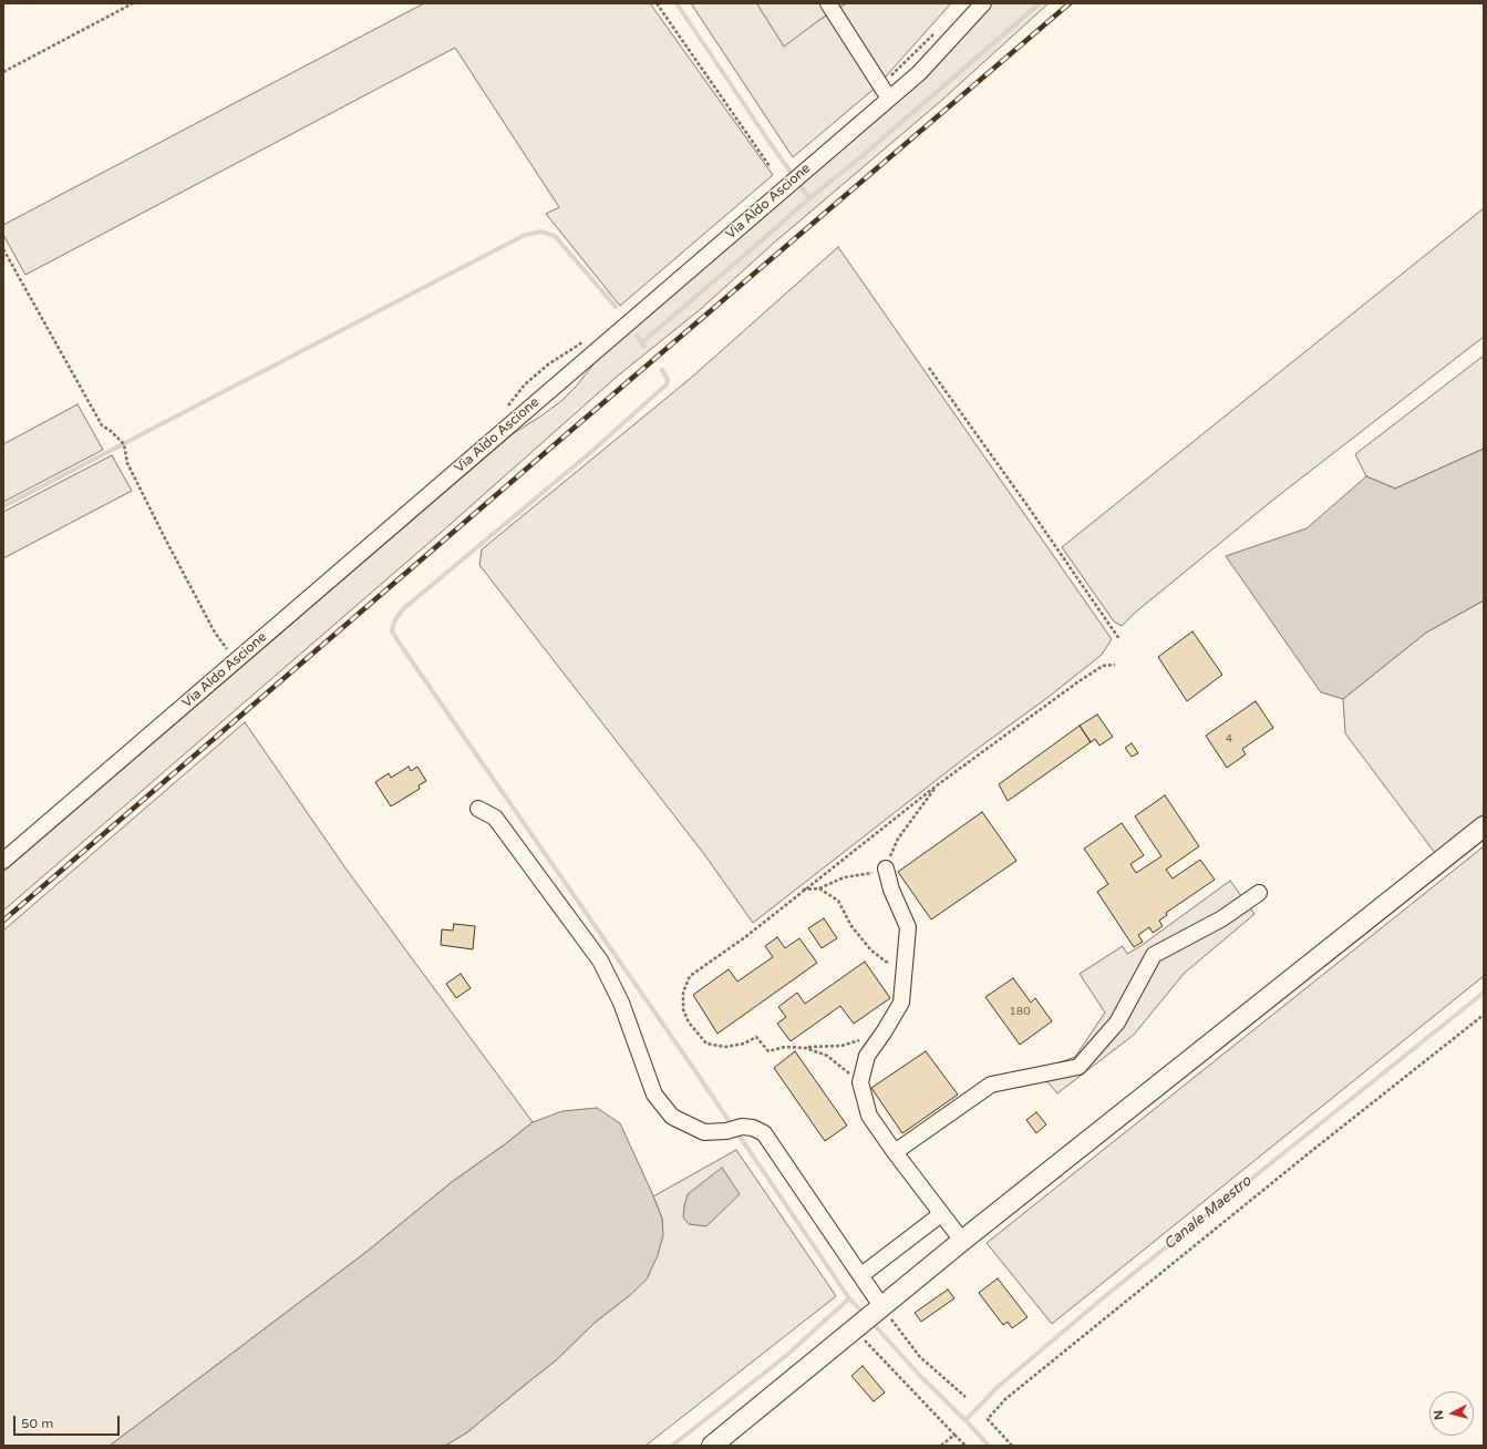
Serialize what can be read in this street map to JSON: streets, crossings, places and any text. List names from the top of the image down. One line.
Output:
{"streets":{"street":["Via Aldo Ascione"]},"water":["Canale Maestro"],"house_numbers":["4","180"],"scale_bar":"50 m","north":"left"}
